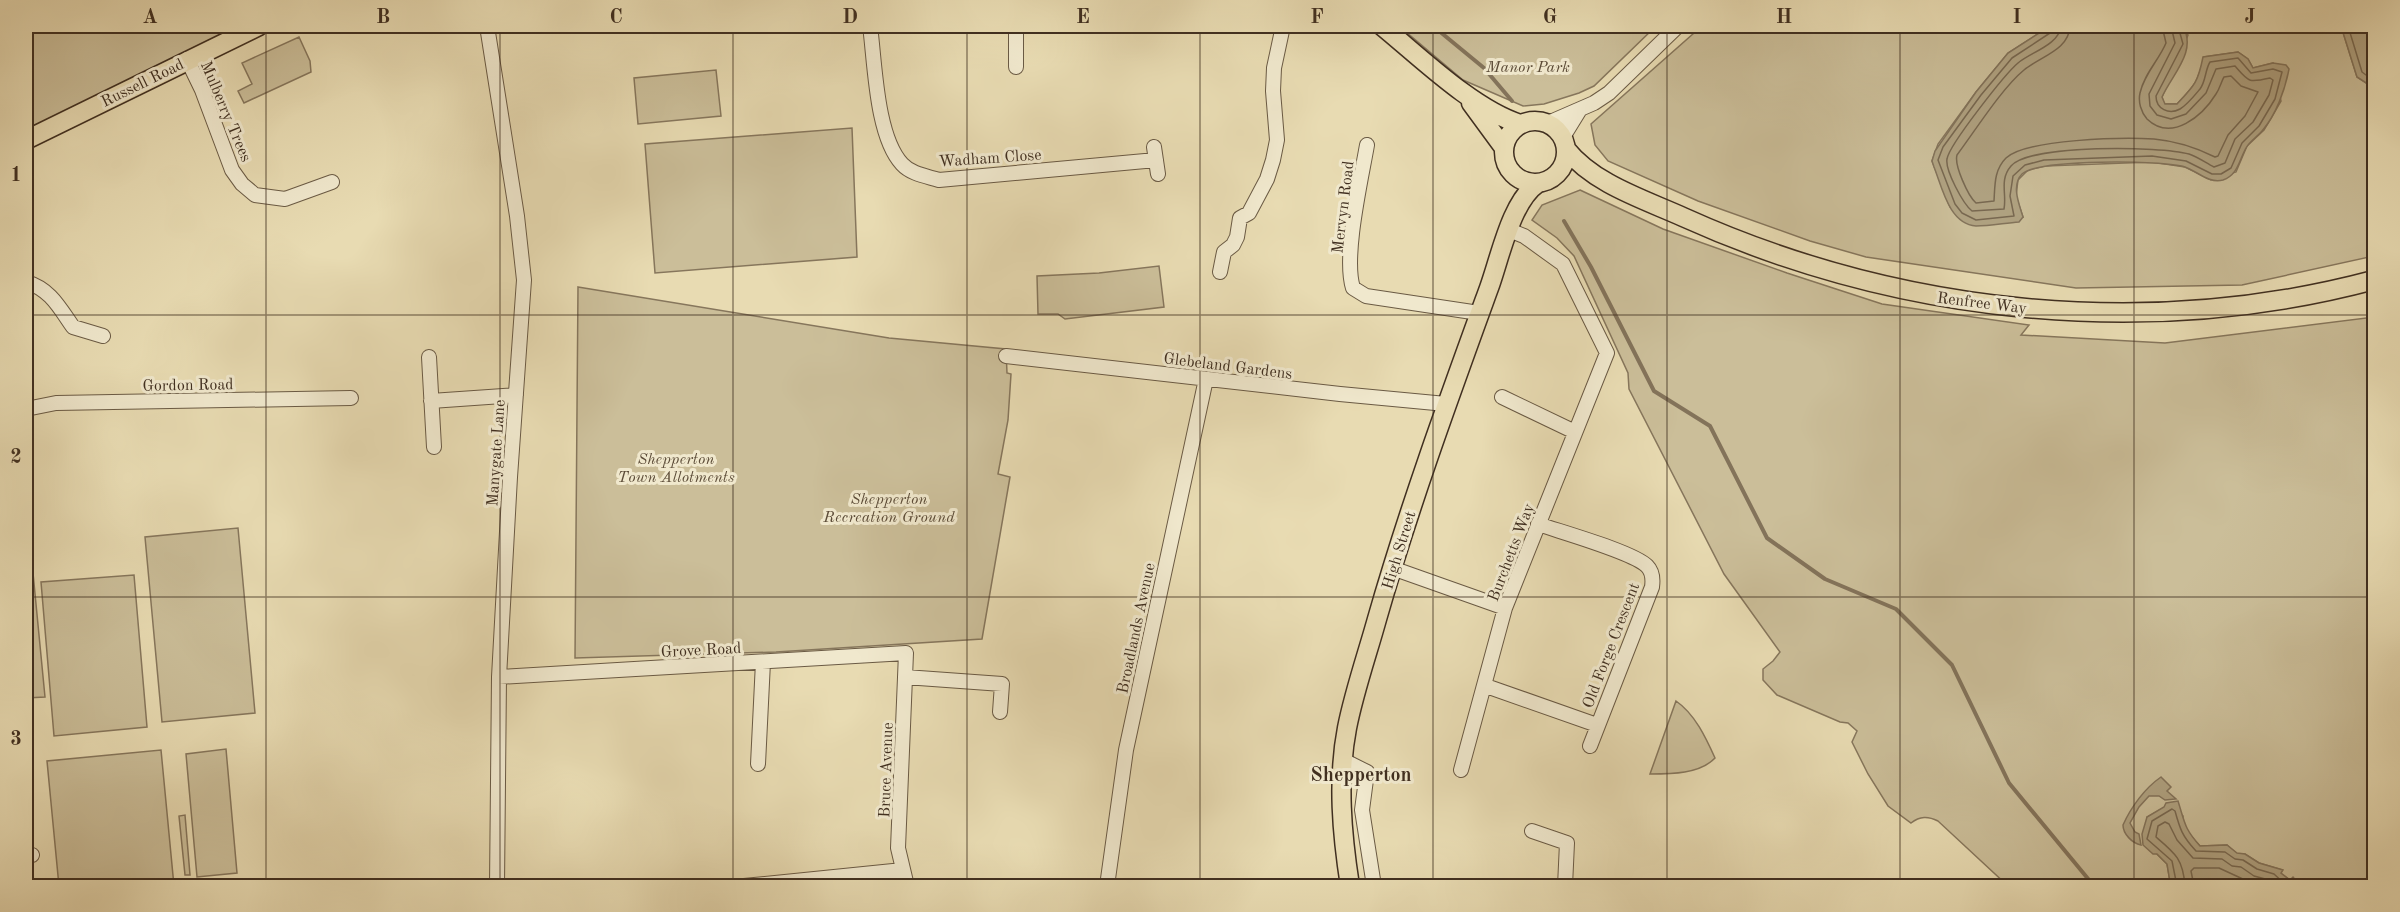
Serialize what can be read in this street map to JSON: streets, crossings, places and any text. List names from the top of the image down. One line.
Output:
{"streets":{"main road":["Russell Road","Renfree Way","High Street"],"street":["Mulberry Trees","Wadham Close","Mervyn Road","Glebeland Gardens","Gordon Road","Manygate Lane","Burchetts Way","Broadlands Avenue","Old Forge Crescent","Grove Road","Bruce Avenue"]},"crossings":[["Russell Road","Mulberry Trees"],["Mervyn Road","High Street"],["Renfree Way","High Street"],["Glebeland Gardens","High Street"],["Glebeland Gardens","Broadlands Avenue"],["Manygate Lane","Grove Road"],["High Street","Burchetts Way"],["Burchetts Way","Old Forge Crescent"],["Grove Road","Bruce Avenue"]],"districts":["Shepperton"],"parks":["Manor Park","Shepperton Town Allotments","Shepperton Recreation Ground"],"grid":{"columns":["A","B","C","D","E","F","G","H","I","J"],"rows":["1","2","3"]}}
